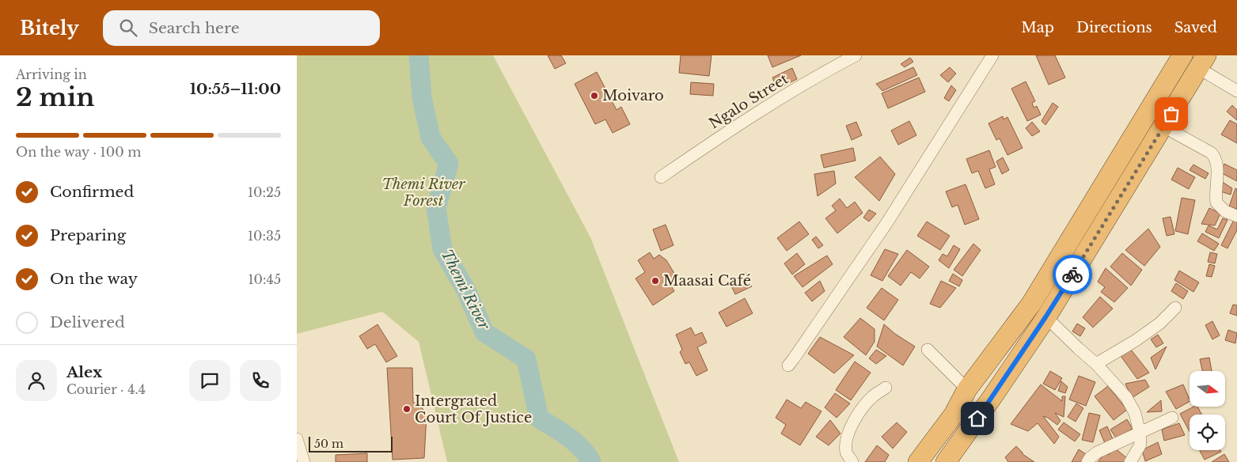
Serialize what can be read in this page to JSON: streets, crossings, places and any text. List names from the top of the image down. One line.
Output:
{"streets":{"street":["Ngalo Street"]},"water":["Themi River"],"parks":["Themi River Forest"],"places":["Moivaro","Maasai Café","Intergrated Court Of Justice"],"scale_bar":"50 m","north":"right","page":{"header":"Bitely","search":"Search here","nav":["Map","Directions","Saved"],"heading":["2 min","Arriving in","10:55–11:00"],"panel":["Alex","Courier · 4.4"],"bar":"On the way · 100 m","list":[["Confirmed","10:25"],["Preparing","10:35"],["On the way","10:45"],"Delivered"],"scale":"50 m"}}
